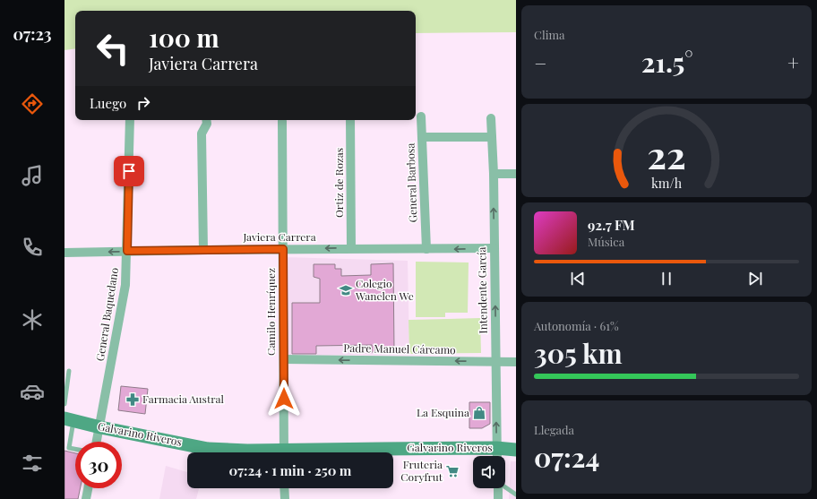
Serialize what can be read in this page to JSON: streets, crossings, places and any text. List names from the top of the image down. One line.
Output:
{"streets":{"main road":["Galvarino Riveros"],"street":["Ortiz de Rozas","General Barbosa","Javiera Carrera","Intendente García","Camilo Henríquez","General Baquedano","Padre Manuel Cárcamo"]},"crossings":[["Ortiz de Rozas","Javiera Carrera"],["General Barbosa","Javiera Carrera"],["Javiera Carrera","Intendente García"],["Javiera Carrera","Camilo Henríquez"],["Javiera Carrera","General Baquedano"],["Intendente García","Padre Manuel Cárcamo"],["Intendente García","Galvarino Riveros"],["Camilo Henríquez","Padre Manuel Cárcamo"],["General Baquedano","Galvarino Riveros"]],"one_way":["Javiera Carrera","Intendente García","Padre Manuel Cárcamo"],"places":{"school or university":["Colegio Wanelen We"],"pharmacy":["Farmacia Austral"],"shop":["La Esquina"],"supermarket":["Fruteria Coryfrut"]},"page":{"tabs":"07:23","tile":["Clima",["Autonomía · 61%","305 km"],["Llegada","07:24"]],"turn":["100 m","Javiera Carrera"],"heat":["−","21.5°","+"],"then":"Luego","song":["92.7 FM","Música"],"limit":"30","trip":"07:24 · 1 min · 250 m","gauge":["22","km/h"]}}
